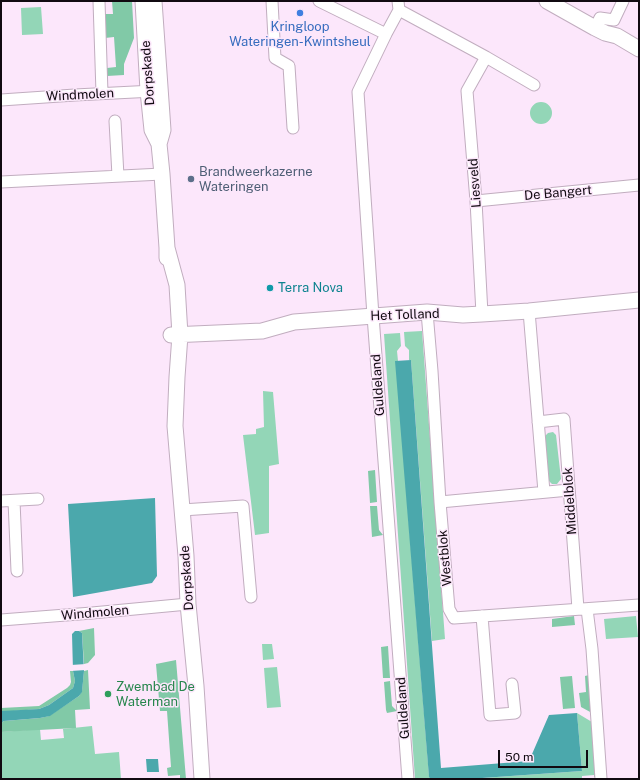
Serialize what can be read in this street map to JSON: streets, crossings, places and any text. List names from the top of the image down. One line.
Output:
{"streets":{"main road":["Dorpskade","Het Tolland"],"street":["Windmolen","Liesveld","De Bangert","Guldeland","Middelblok","Westblok"]},"crossings":[["Dorpskade","Windmolen"],["Dorpskade","Het Tolland"],["Liesveld","De Bangert"],["Liesveld","Het Tolland"],["Het Tolland","Guldeland"],["Het Tolland","Middelblok"],["Het Tolland","Westblok"],["Middelblok","Westblok"]],"places":["Kringloop Wateringen-Kwintsheul","Brandweerkazerne Wateringen","Terra Nova","Zwembad De Waterman"],"scale_bar":"50 m"}
